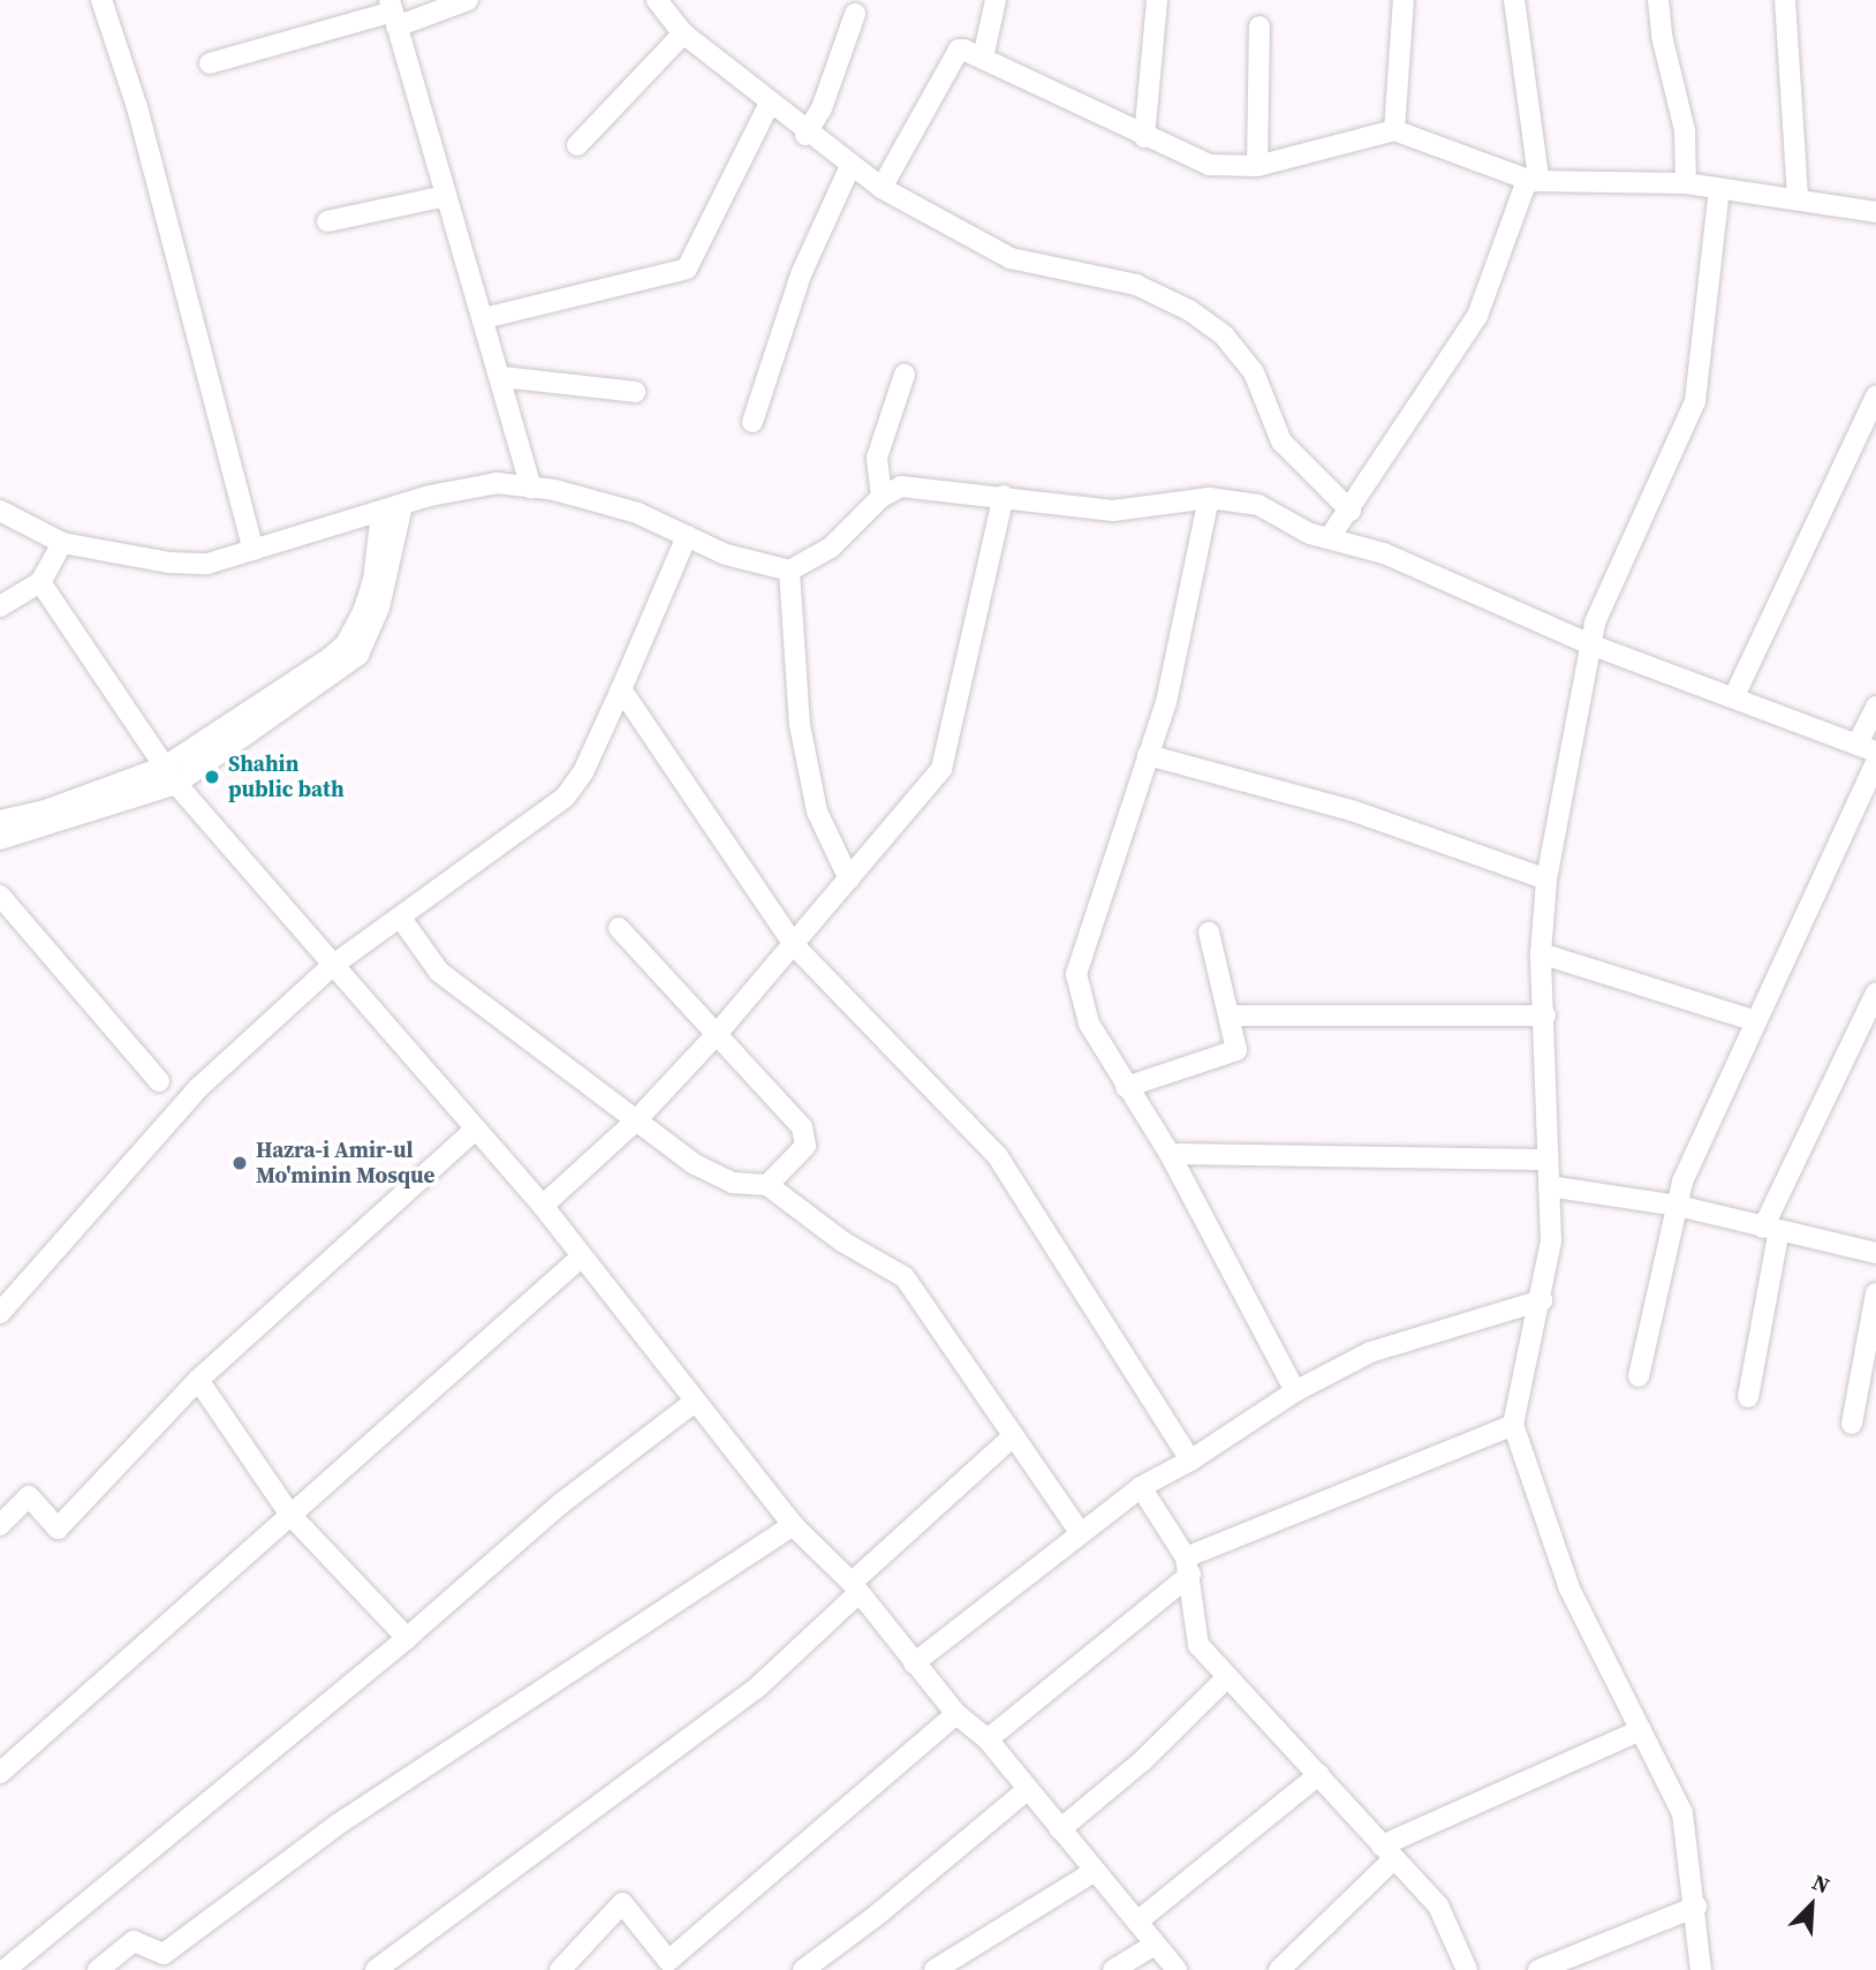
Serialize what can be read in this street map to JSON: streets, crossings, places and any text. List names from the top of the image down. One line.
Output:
{"places":["Shahin public bath","Hazra-i Amir-ul Mo'minin Mosque"],"north":"top right"}
